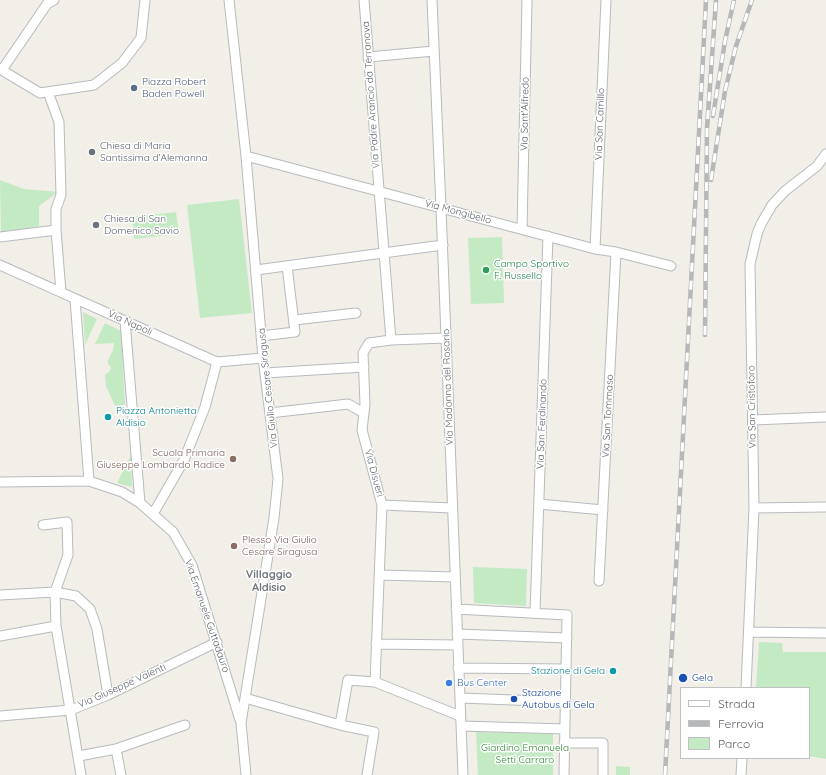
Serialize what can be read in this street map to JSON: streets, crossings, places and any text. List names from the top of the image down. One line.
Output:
{"streets":{"street":["Via Padre Arancio da Terranova","Via Sant'Alfredo","Via San Camillo","Via Mongibello","Via Napoli","Via Madonna del Rosario","Via Giulio Cesare Siragusa","Via San Cristoforo","Via San Tommaso","Via San Ferdinando","Via Disueri","Via Emanuele Guttadauro","Via Giuseppe Valenti"]},"crossings":[["Via Padre Arancio da Terranova","Via Mongibello"],["Via Padre Arancio da Terranova","Via Disueri"],["Via Sant'Alfredo","Via Mongibello"],["Via San Camillo","Via Mongibello"],["Via Mongibello","Via Madonna del Rosario"],["Via Mongibello","Via Giulio Cesare Siragusa"],["Via Mongibello","Via San Tommaso"],["Via Mongibello","Via San Ferdinando"],["Via Napoli","Via Giulio Cesare Siragusa"],["Via Madonna del Rosario","Via Disueri"],["Via Giulio Cesare Siragusa","Via Emanuele Guttadauro"],["Via Emanuele Guttadauro","Via Giuseppe Valenti"]],"districts":["Villaggio Aldisio"],"parks":["Giardino Emanuela Setti Carraro"],"places":["Piazza Robert Baden Powell","Chiesa di Maria Santissima d'Alemanna","Chiesa di San Domenico Savio","Campo Sportivo F. Russello","Piazza Antonietta Aldisio","Scuola Primaria Giuseppe Lombardo Radice","Plesso Via Giulio Cesare Siragusa","Stazione di Gela","Gela","Bus Center","Stazione Autobus di Gela"],"legend":["Strada","Ferrovia","Parco"]}
